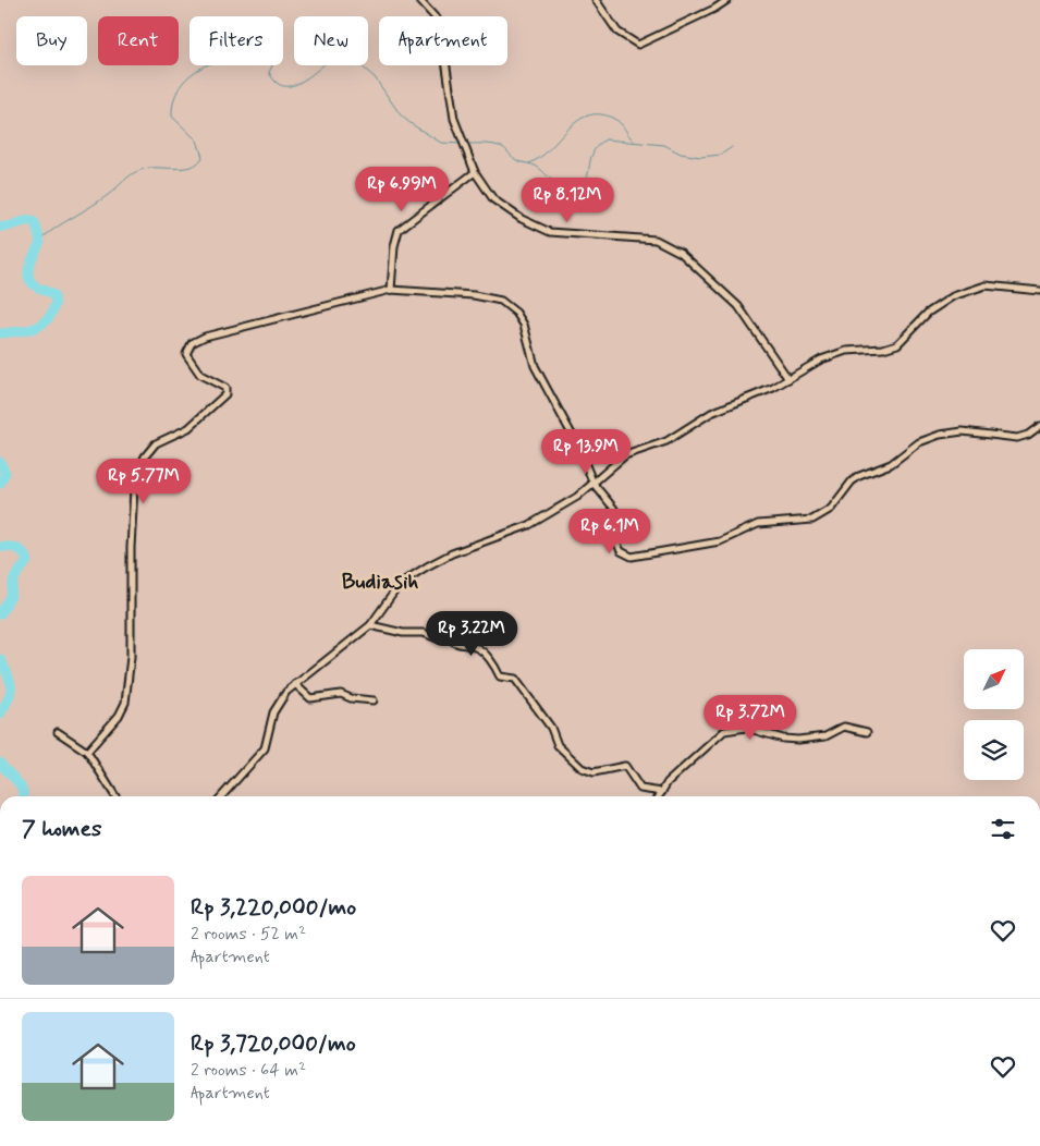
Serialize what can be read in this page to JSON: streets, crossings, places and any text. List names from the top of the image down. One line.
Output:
{"districts":["Budiasih"],"north":"top right","page":{"chip":["Buy","Rent","Filters","New","Apartment"],"price":["Rp 6.99M","Rp 8.12M","Rp 13.9M","Rp 5.77M","Rp 6.1M","Rp 3.22M","Rp 3.72M"],"heading":"7 homes","list":[{"name":"Rp 3,220,000/mo","note":"2 rooms · 52 m² · Apartment"},{"name":"Rp 3,720,000/mo","note":"2 rooms · 64 m² · Apartment"}]}}
